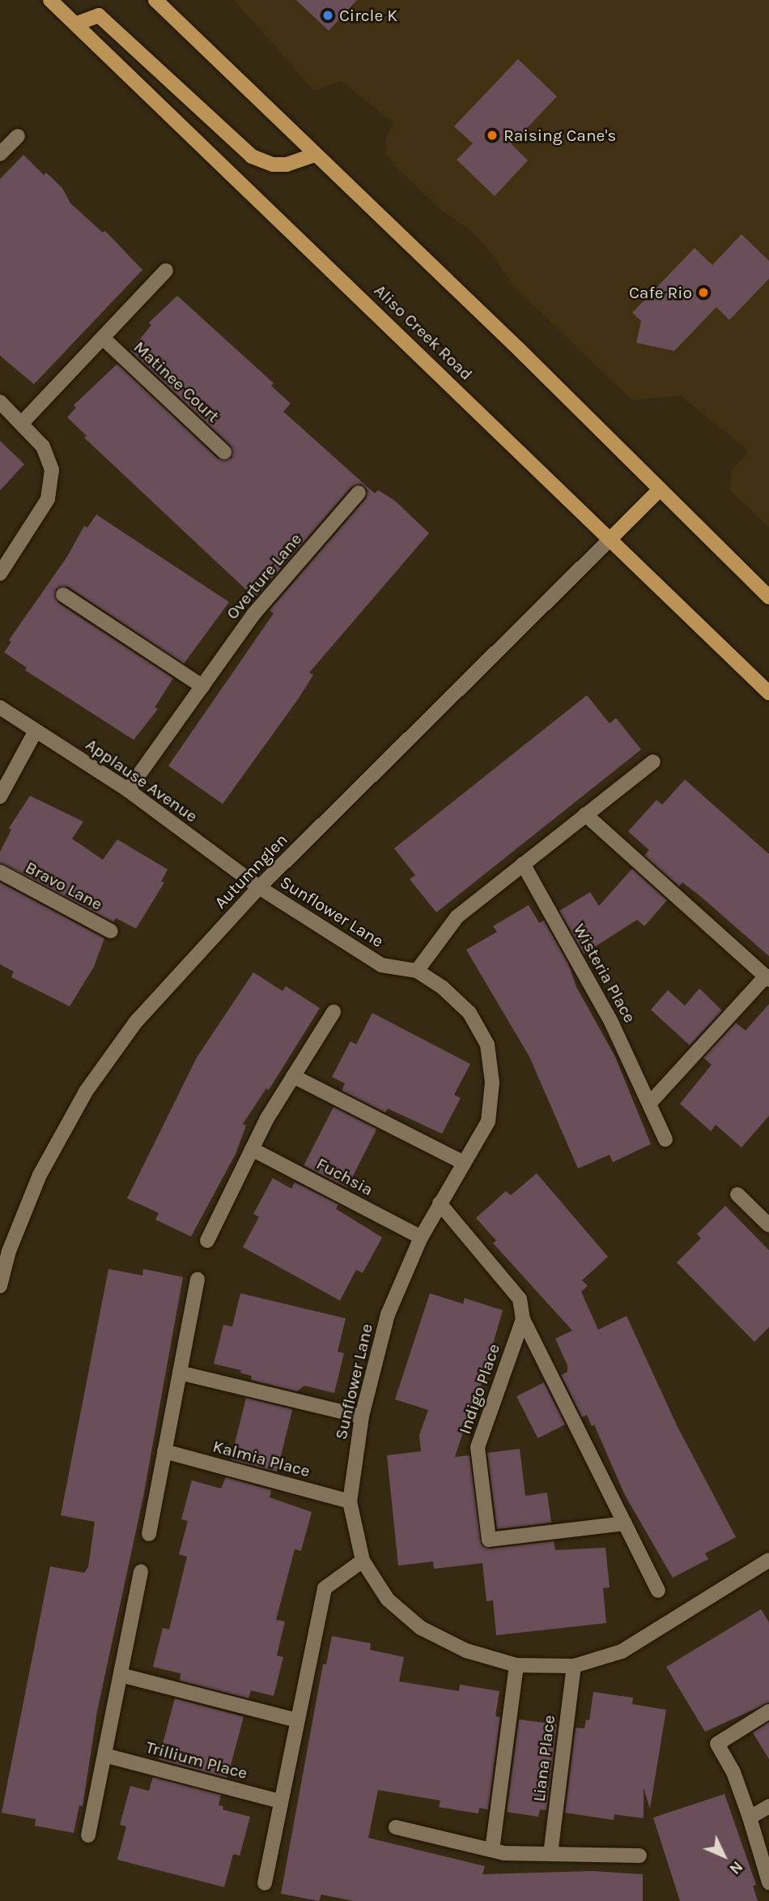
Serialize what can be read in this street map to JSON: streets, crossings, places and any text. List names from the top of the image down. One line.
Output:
{"streets":{"main road":["Aliso Creek Road"],"street":["Matinee Court","Overture Lane","Applause Avenue","Autumnglen","Bravo Lane","Sunflower Lane","Wisteria Place","Fuchsia","Indigo Place","Kalmia Place","Liana Place","Trillium Place"]},"crossings":[["Aliso Creek Road","Autumnglen"],["Overture Lane","Applause Avenue"],["Applause Avenue","Autumnglen"],["Applause Avenue","Sunflower Lane"],["Autumnglen","Sunflower Lane"],["Sunflower Lane","Fuchsia"],["Sunflower Lane","Kalmia Place"],["Sunflower Lane","Liana Place"]],"places":["Circle K","Raising Cane's","Cafe Rio"],"north":"bottom right"}
